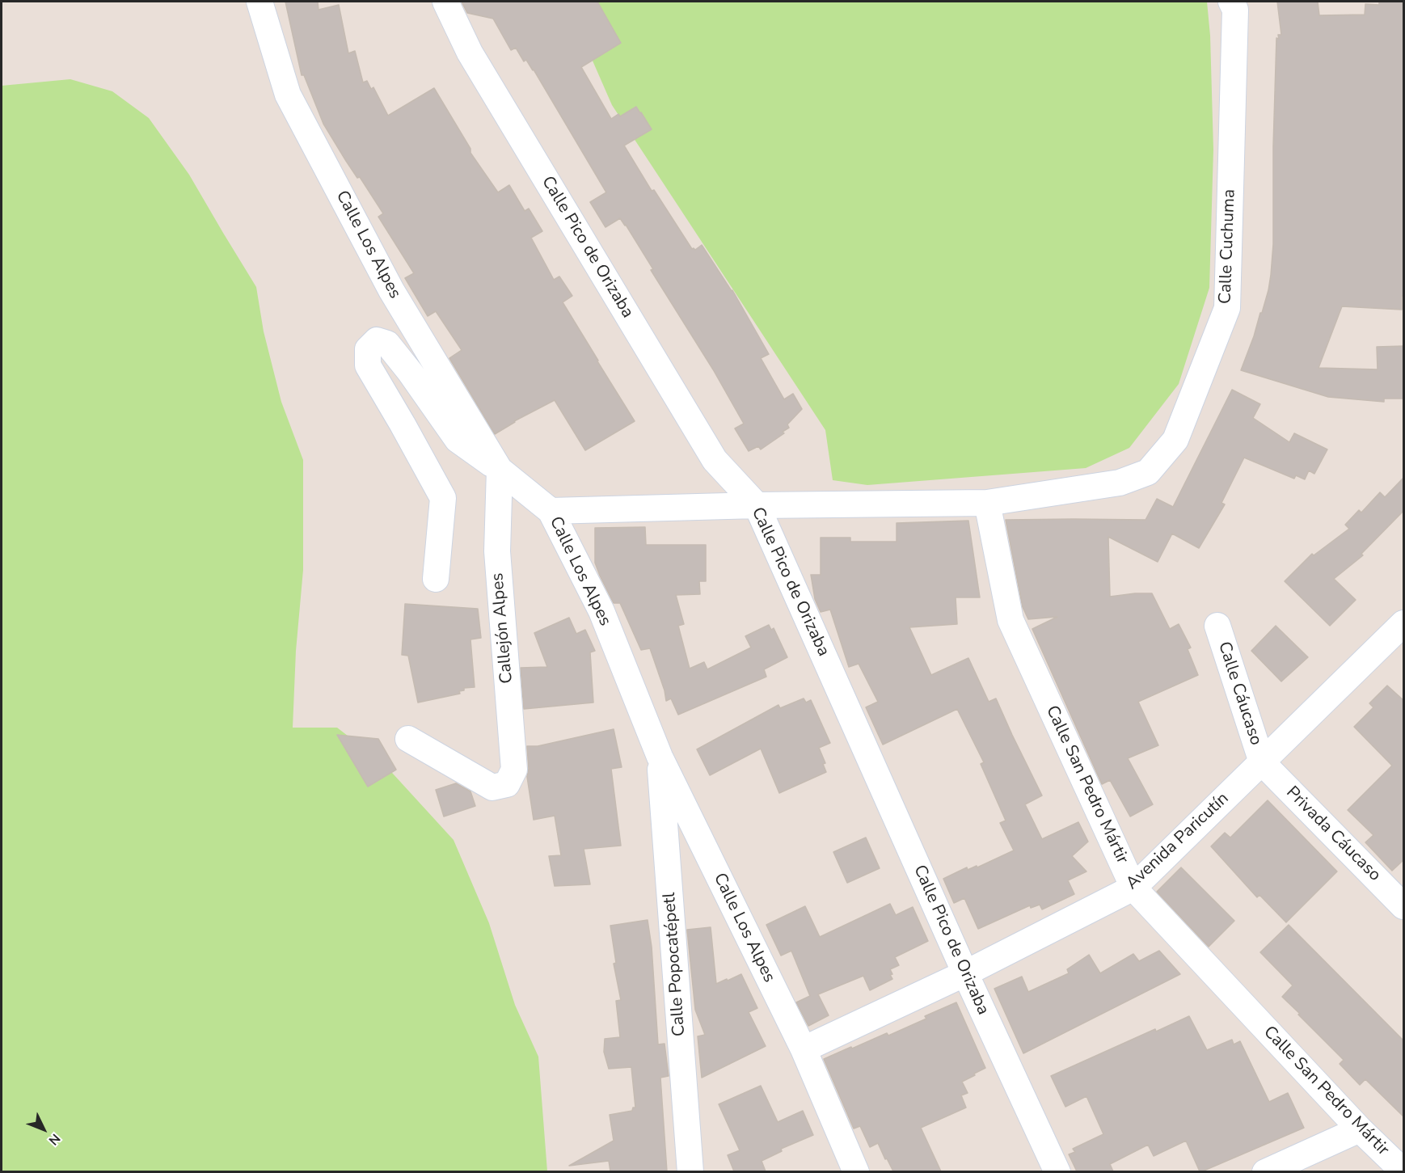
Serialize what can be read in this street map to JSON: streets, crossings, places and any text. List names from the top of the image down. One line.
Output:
{"streets":{"street":["Calle Los Alpes","Calle Cuchuma","Calle Pico de Orizaba","Callejón Alpes","Calle Cáucaso","Calle San Pedro Mártir","Privada Cáucaso","Avenida Paricutín","Calle Popocatépetl"]},"crossings":[["Calle Los Alpes","Calle Cuchuma"],["Calle Los Alpes","Callejón Alpes"],["Calle Los Alpes","Avenida Paricutín"],["Calle Los Alpes","Calle Popocatépetl"],["Calle Cuchuma","Calle Pico de Orizaba"],["Calle Cuchuma","Calle San Pedro Mártir"],["Calle Pico de Orizaba","Avenida Paricutín"],["Calle Cáucaso","Privada Cáucaso"],["Calle Cáucaso","Avenida Paricutín"],["Calle San Pedro Mártir","Avenida Paricutín"],["Privada Cáucaso","Avenida Paricutín"]],"north":"bottom right"}
